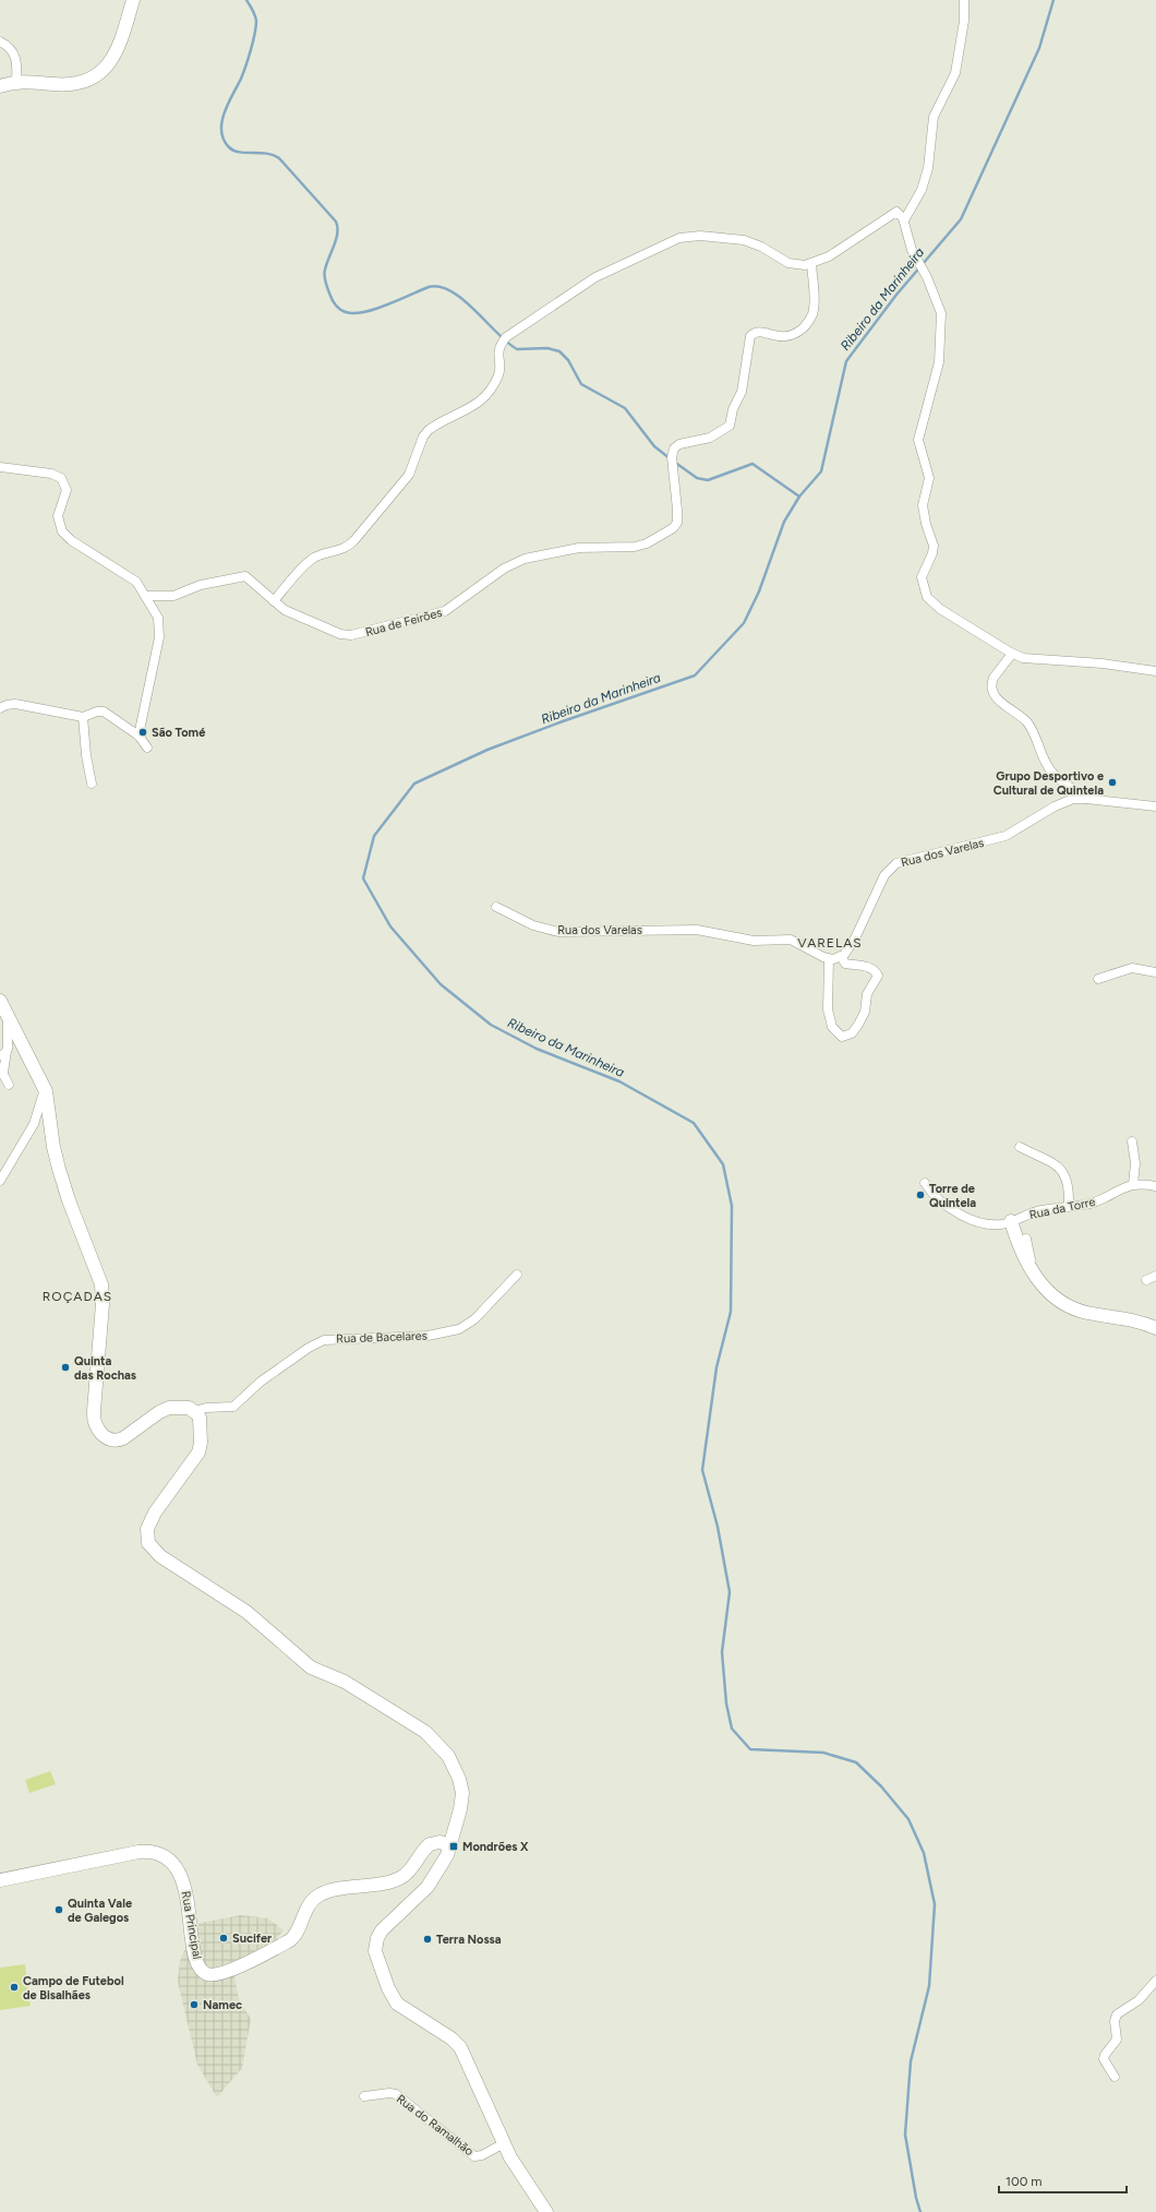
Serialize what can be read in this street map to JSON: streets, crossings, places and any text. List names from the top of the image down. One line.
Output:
{"streets":{"main road":["Rua Principal"],"street":["Rua de Feirões","Rua dos Varelas","Rua da Torre","Rua de Bacelares","Rua do Ramalhão"]},"districts":["VARELAS","ROÇADAS"],"water":["Ribeiro da Marinheira"],"places":{"other":["São Tomé","Grupo Desportivo e Cultural de Quintela","Torre de Quintela","Quinta das Rochas","Quinta Vale de Galegos","Sucifer","Terra Nossa","Campo de Futebol de Bisalhães","Namec"],"transit":["Mondrões X"]},"scale_bar":"100 m"}
